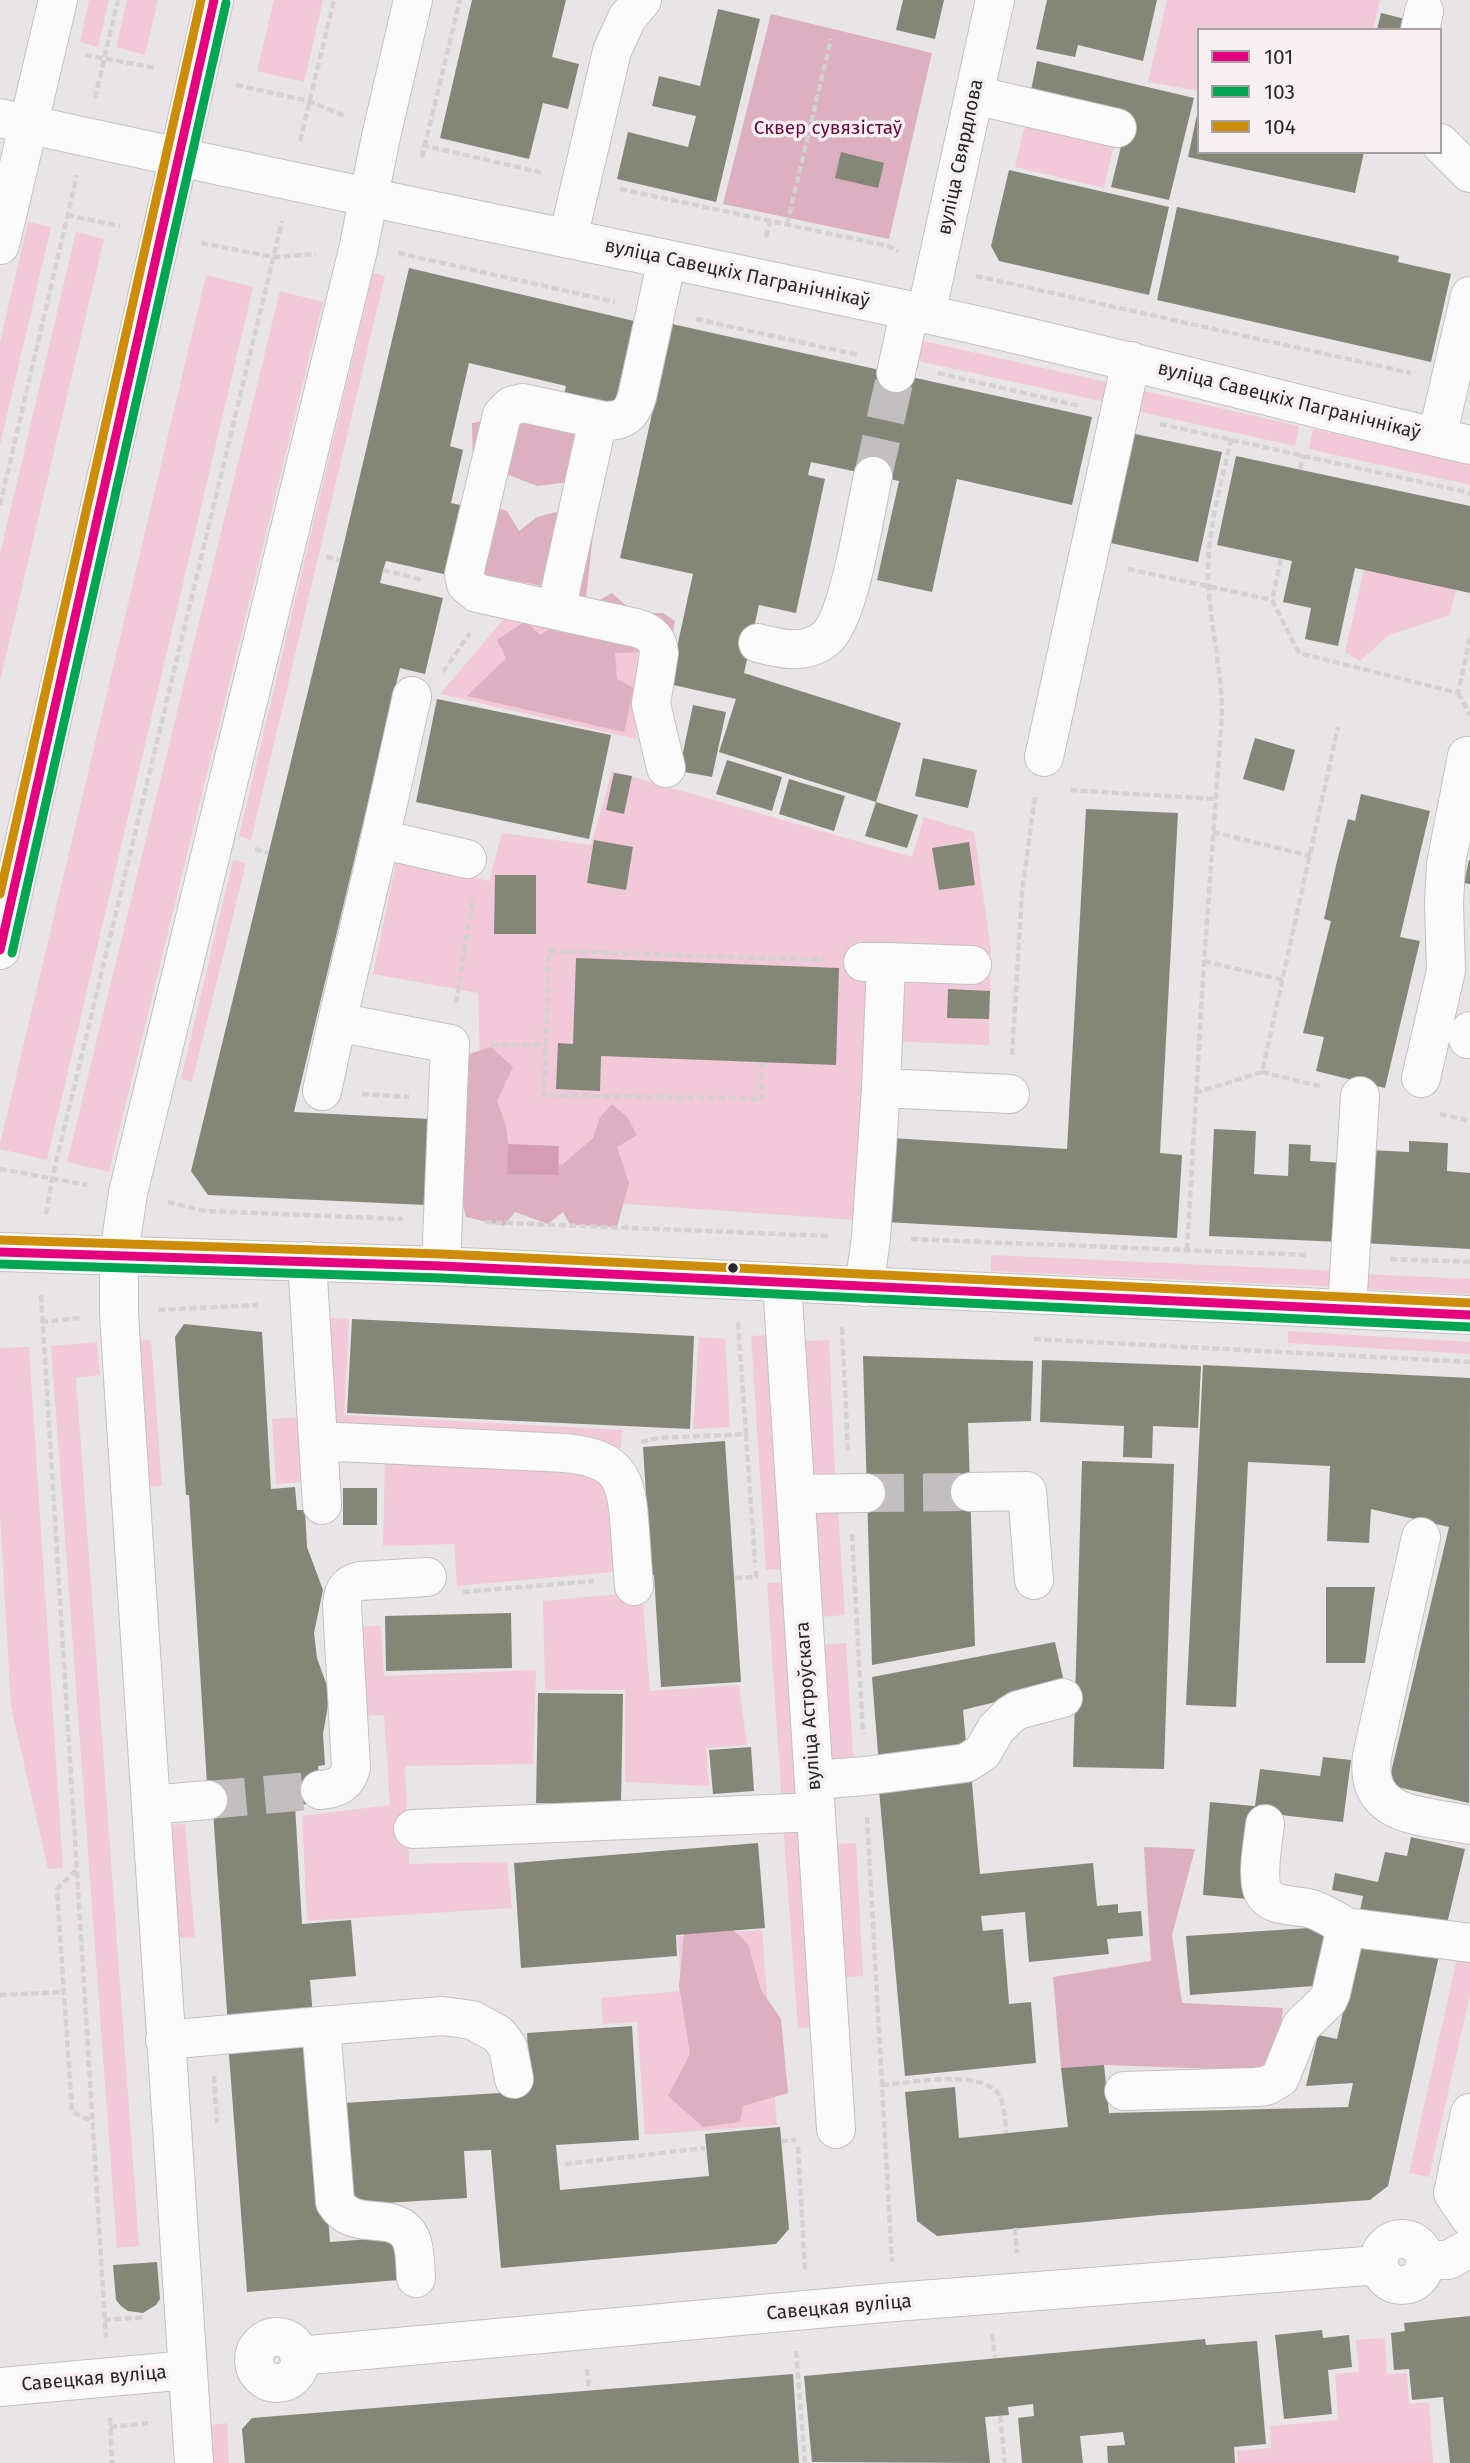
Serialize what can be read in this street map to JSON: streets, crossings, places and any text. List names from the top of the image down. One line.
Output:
{"streets":{"street":["вуліца Свярдлова","вуліца Савецкіх Пагранічнікаў","вуліца Астроўскага","Савецкая вуліца"]},"crossings":[["вуліца Свярдлова","вуліца Савецкіх Пагранічнікаў"]],"parks":["Сквер сувязістаў"],"lines":["transit line 101","transit line 104","transit line 103"],"legend":["101","103","104"]}
